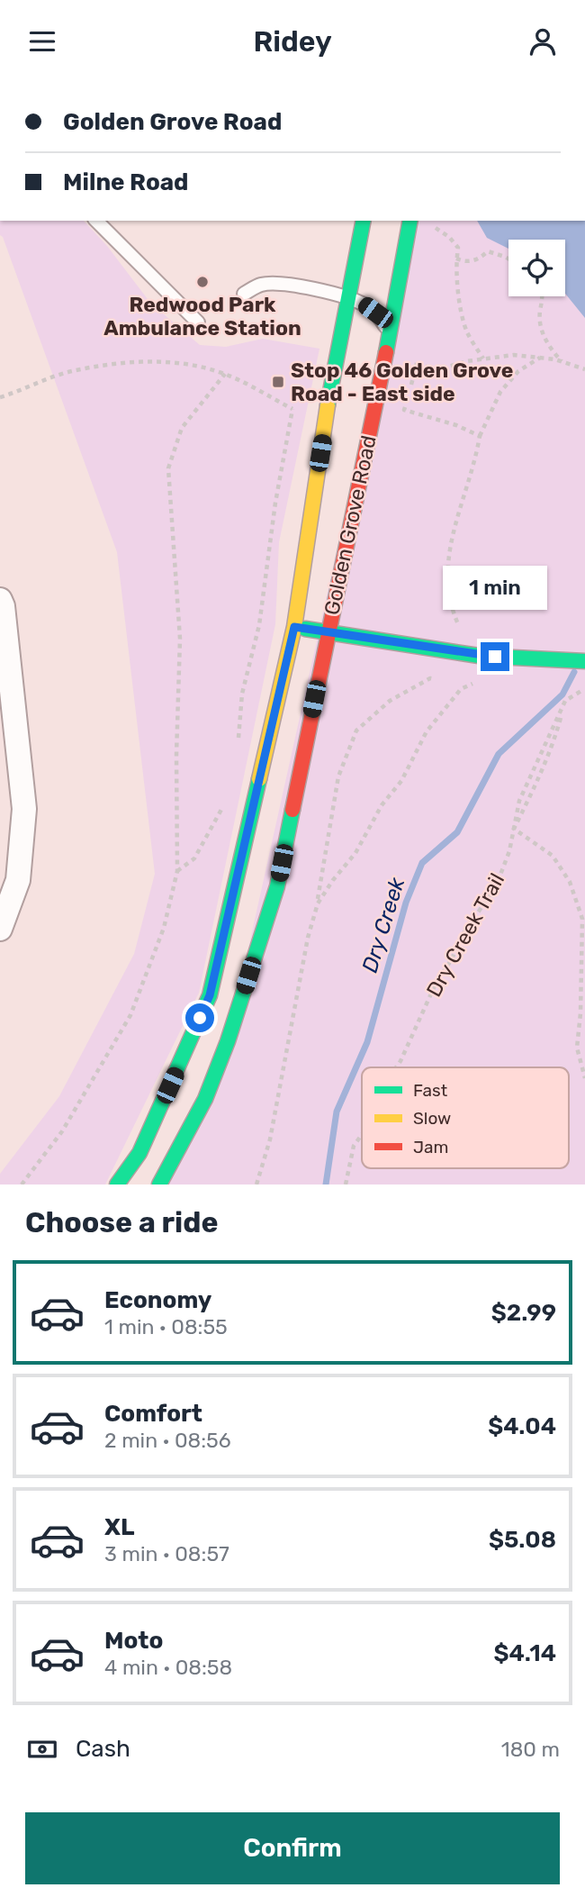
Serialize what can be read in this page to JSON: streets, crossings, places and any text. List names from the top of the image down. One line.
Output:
{"streets":{"main road":["Golden Grove Road"],"path":["Dry Creek Trail"]},"water":["Dry Creek"],"places":{"other":["Redwood Park Ambulance Station"],"transit":["Stop 46 Golden Grove Road - East side"]},"legend":["Fast","Slow","Jam"],"page":{"header":"Ridey","banner":["Golden Grove Road","Milne Road"],"bubble":"1 min","heading":"Choose a ride","list":[{"name":"Economy","note":"1 min · 08:55","value":"$2.99"},{"name":"Comfort","note":"2 min · 08:56","value":"$4.04"},{"name":"XL","note":"3 min · 08:57","value":"$5.08"},{"name":"Moto","note":"4 min · 08:58","value":"$4.14"}],"pay":["Cash","180 m"],"buttons":"Confirm"}}
